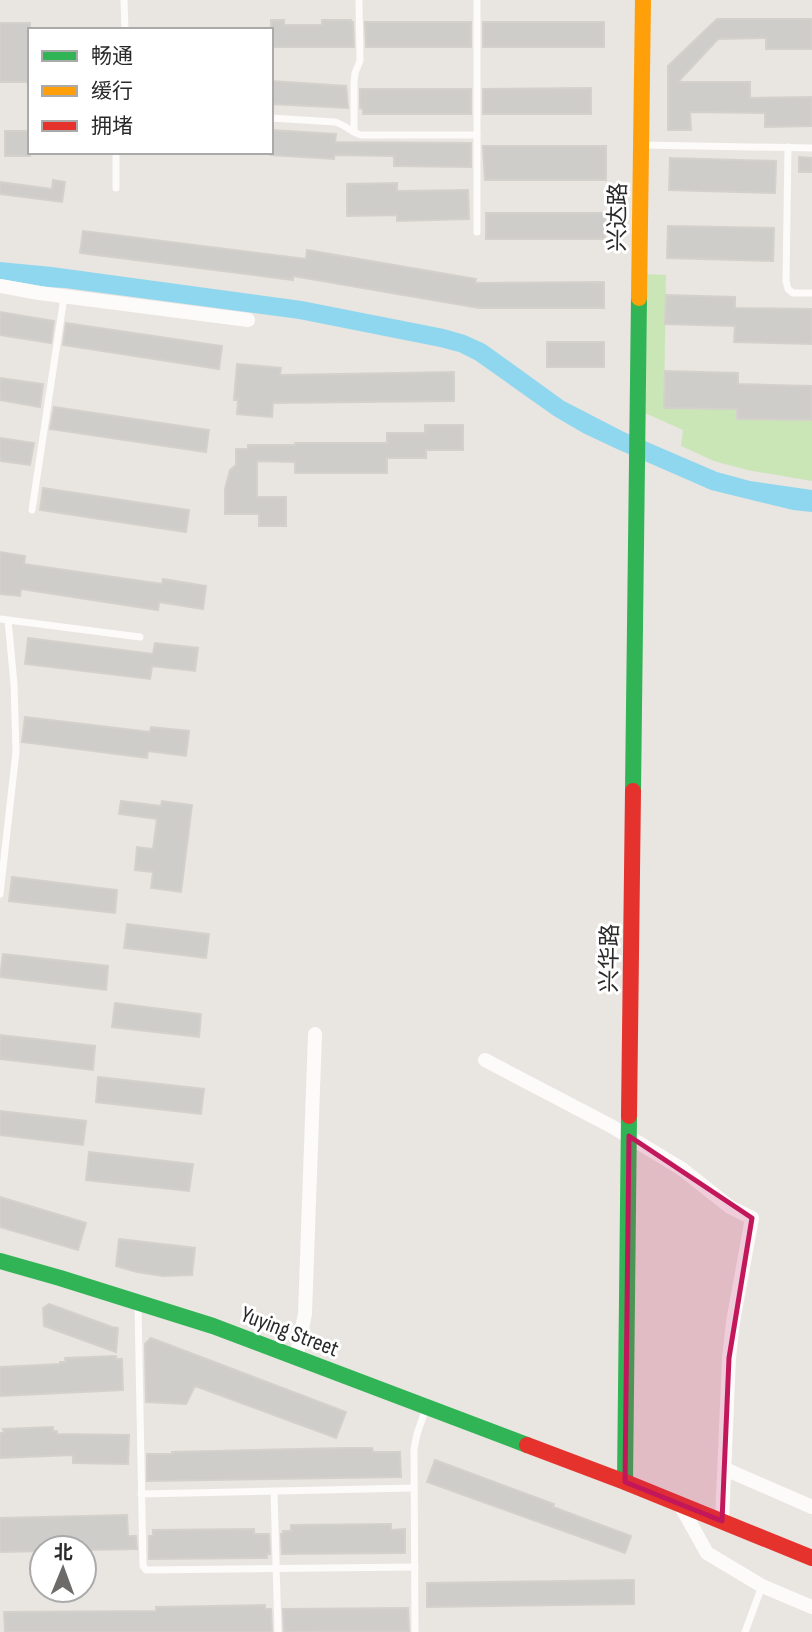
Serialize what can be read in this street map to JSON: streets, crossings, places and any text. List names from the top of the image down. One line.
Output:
{"streets":{"street":["兴达路","兴华路","Yuying Street"]},"crossings":[["兴达路","兴华路"],["兴华路","Yuying Street"]],"legend":["畅通","缓行","拥堵"],"north":"top"}
